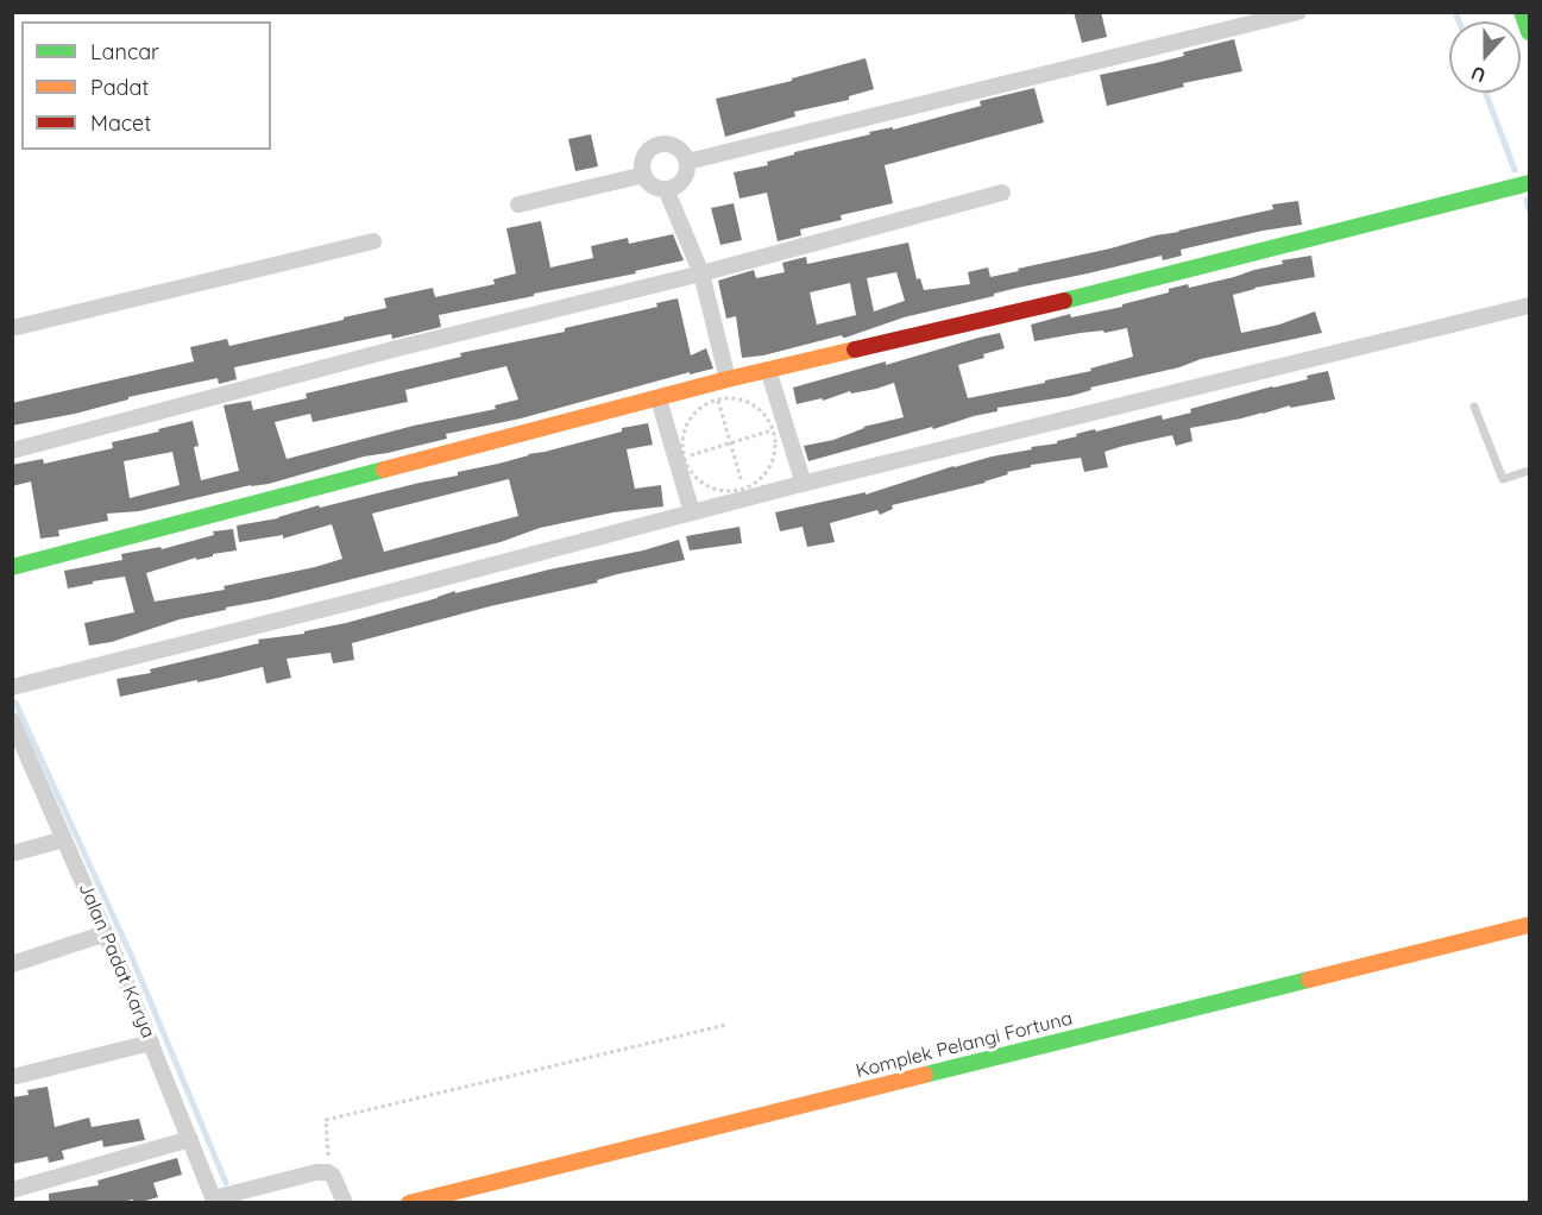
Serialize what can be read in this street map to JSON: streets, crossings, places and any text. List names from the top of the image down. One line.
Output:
{"streets":{"street":["Jalan Padat Karya","Komplek Pelangi Fortuna"]},"legend":["Lancar","Padat","Macet"],"north":"bottom"}
